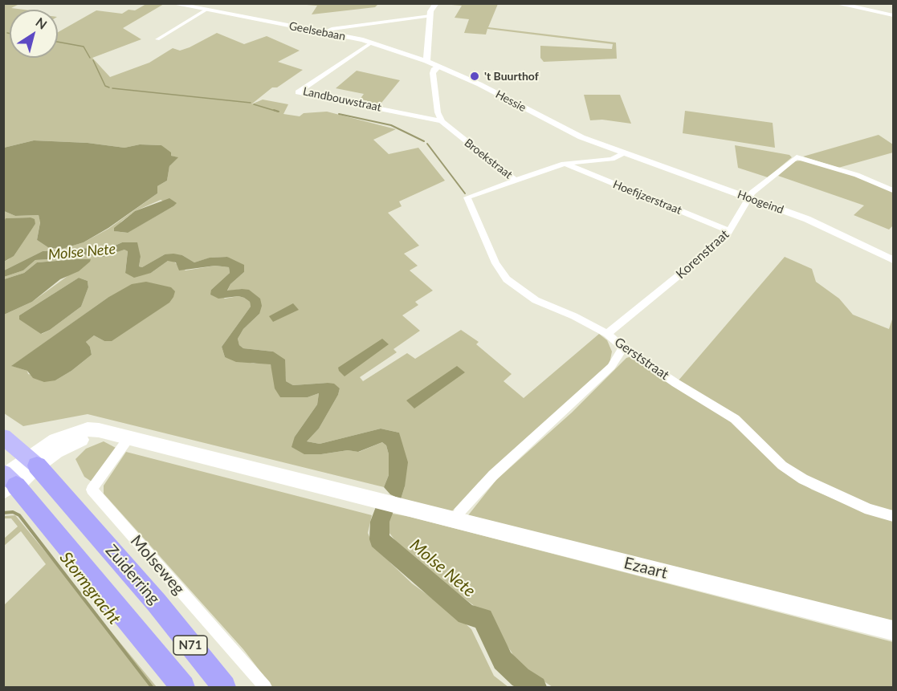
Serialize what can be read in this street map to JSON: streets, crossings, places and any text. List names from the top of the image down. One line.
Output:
{"streets":{"highway":["Zuiderring","N71"],"main road":["Ezaart"],"street":["Geelsebaan","Landbouwstraat","Hessie","Broekstraat","Hoefijzerstraat","Hoogeind","Korenstraat","Gerststraat","Molseweg"]},"crossings":[["Geelsebaan","Landbouwstraat"],["Geelsebaan","Hessie"],["Landbouwstraat","Broekstraat"],["Hessie","Broekstraat"],["Hessie","Hoogeind"],["Broekstraat","Hoefijzerstraat"],["Broekstraat","Hoogeind"],["Broekstraat","Gerststraat"],["Hoefijzerstraat","Korenstraat"],["Hoogeind","Korenstraat"],["Korenstraat","Gerststraat"],["Molseweg","Ezaart"],["Zuiderring","N71"]],"water":["Molse Nete","Stormgracht"],"places":["'t Buurthof"],"north":"top right"}
